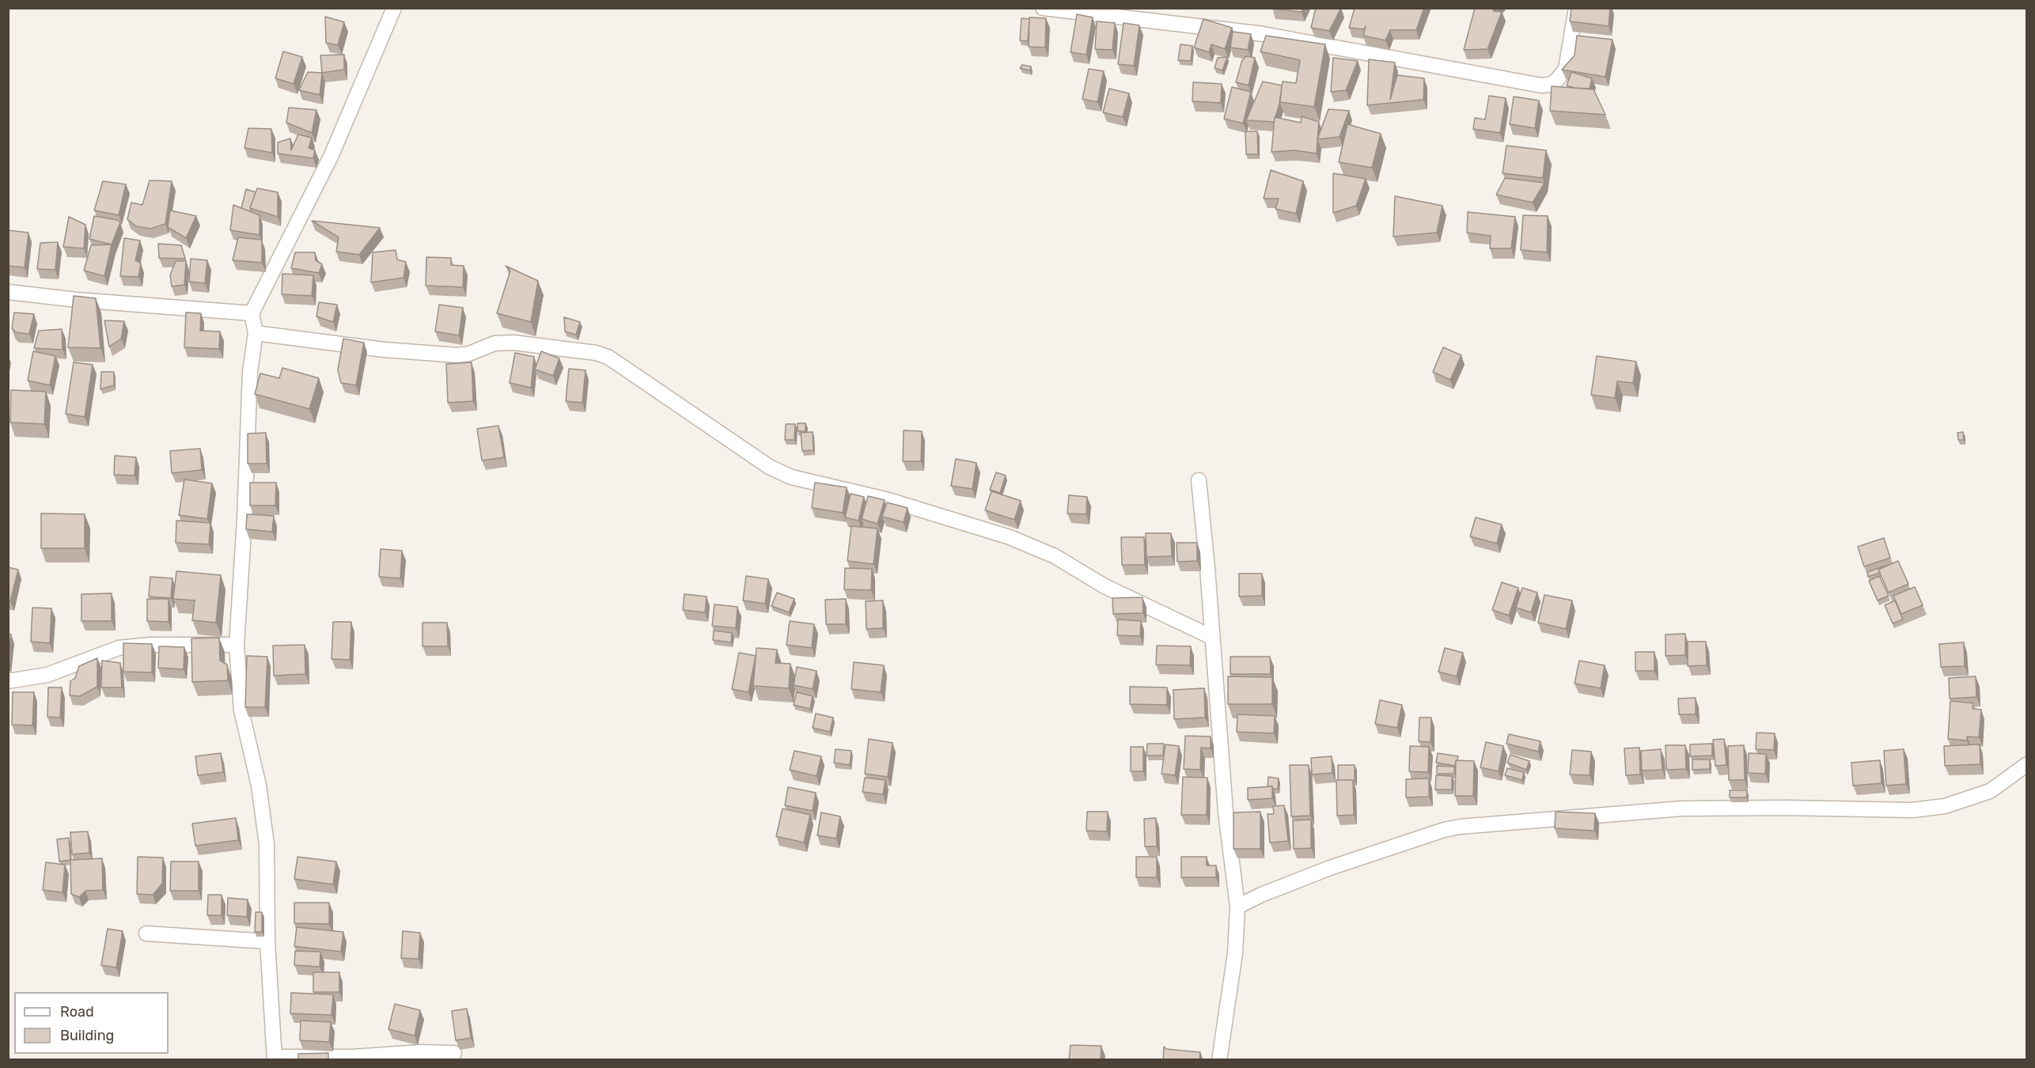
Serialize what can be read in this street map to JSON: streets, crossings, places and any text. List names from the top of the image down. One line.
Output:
{"legend":["Road","Building"]}
